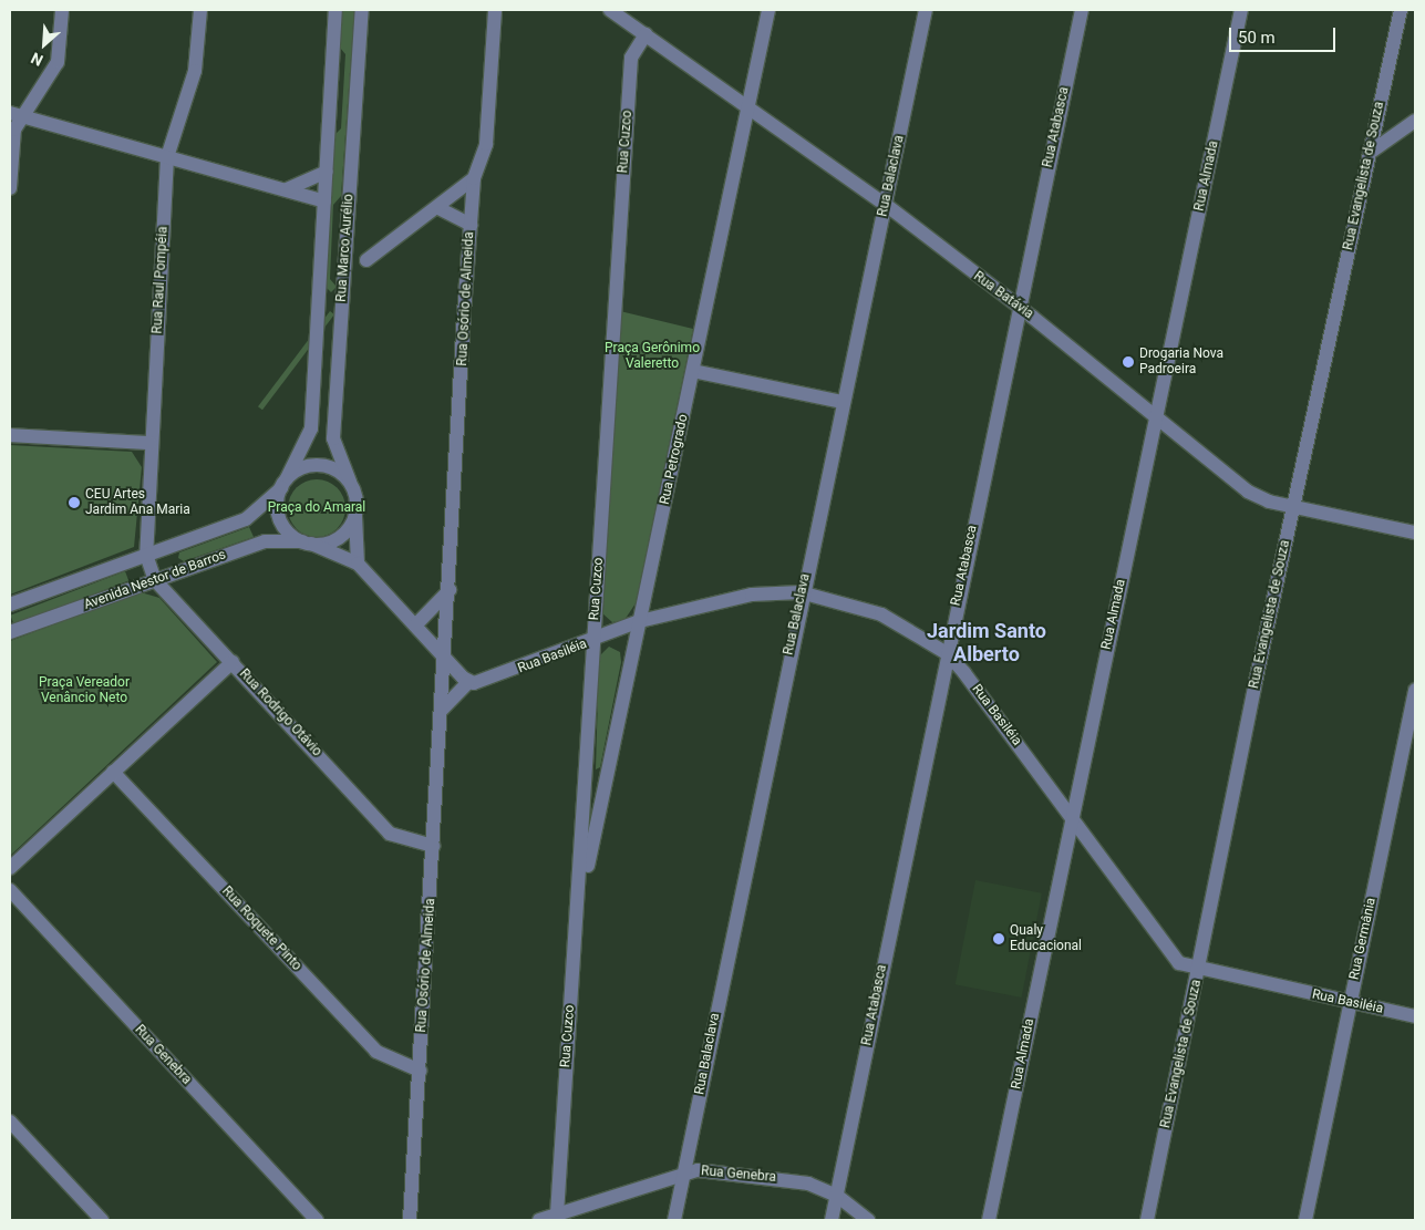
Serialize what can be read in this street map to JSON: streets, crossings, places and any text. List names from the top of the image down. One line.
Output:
{"streets":{"street":["Rua Atabasca","Rua Cuzco","Rua Balaclava","Rua Almada","Rua Evangelista de Souza","Rua Marco Aurélio","Rua Raul Pompéia","Rua Batávia","Rua Osório de Almeida","Rua Petrogrado","Avenida Nestor de Barros","Rua Basiléia","Rua Rodrigo Otávio","Rua Roquete Pinto","Rua Germânia","Rua Genebra"]},"crossings":[["Rua Atabasca","Rua Batávia"],["Rua Atabasca","Rua Basiléia"],["Rua Atabasca","Rua Genebra"],["Rua Cuzco","Rua Batávia"],["Rua Cuzco","Rua Petrogrado"],["Rua Cuzco","Rua Basiléia"],["Rua Cuzco","Rua Genebra"],["Rua Balaclava","Rua Batávia"],["Rua Balaclava","Rua Basiléia"],["Rua Balaclava","Rua Genebra"],["Rua Almada","Rua Batávia"],["Rua Almada","Rua Basiléia"],["Rua Evangelista de Souza","Rua Batávia"],["Rua Evangelista de Souza","Rua Basiléia"],["Rua Marco Aurélio","Avenida Nestor de Barros"],["Rua Raul Pompéia","Avenida Nestor de Barros"],["Rua Raul Pompéia","Rua Rodrigo Otávio"],["Rua Batávia","Rua Petrogrado"],["Rua Osório de Almeida","Rua Rodrigo Otávio"],["Rua Osório de Almeida","Rua Roquete Pinto"],["Rua Petrogrado","Rua Basiléia"],["Avenida Nestor de Barros","Rua Rodrigo Otávio"],["Rua Basiléia","Rua Germânia"]],"districts":["Jardim Santo Alberto"],"parks":["Praça Gerônimo Valeretto","Praça do Amaral","Praça Vereador Venâncio Neto"],"places":["Drogaria Nova Padroeira","CEU Artes Jardim Ana Maria","Qualy Educacional"],"scale_bar":"50 m","north":"bottom left"}
